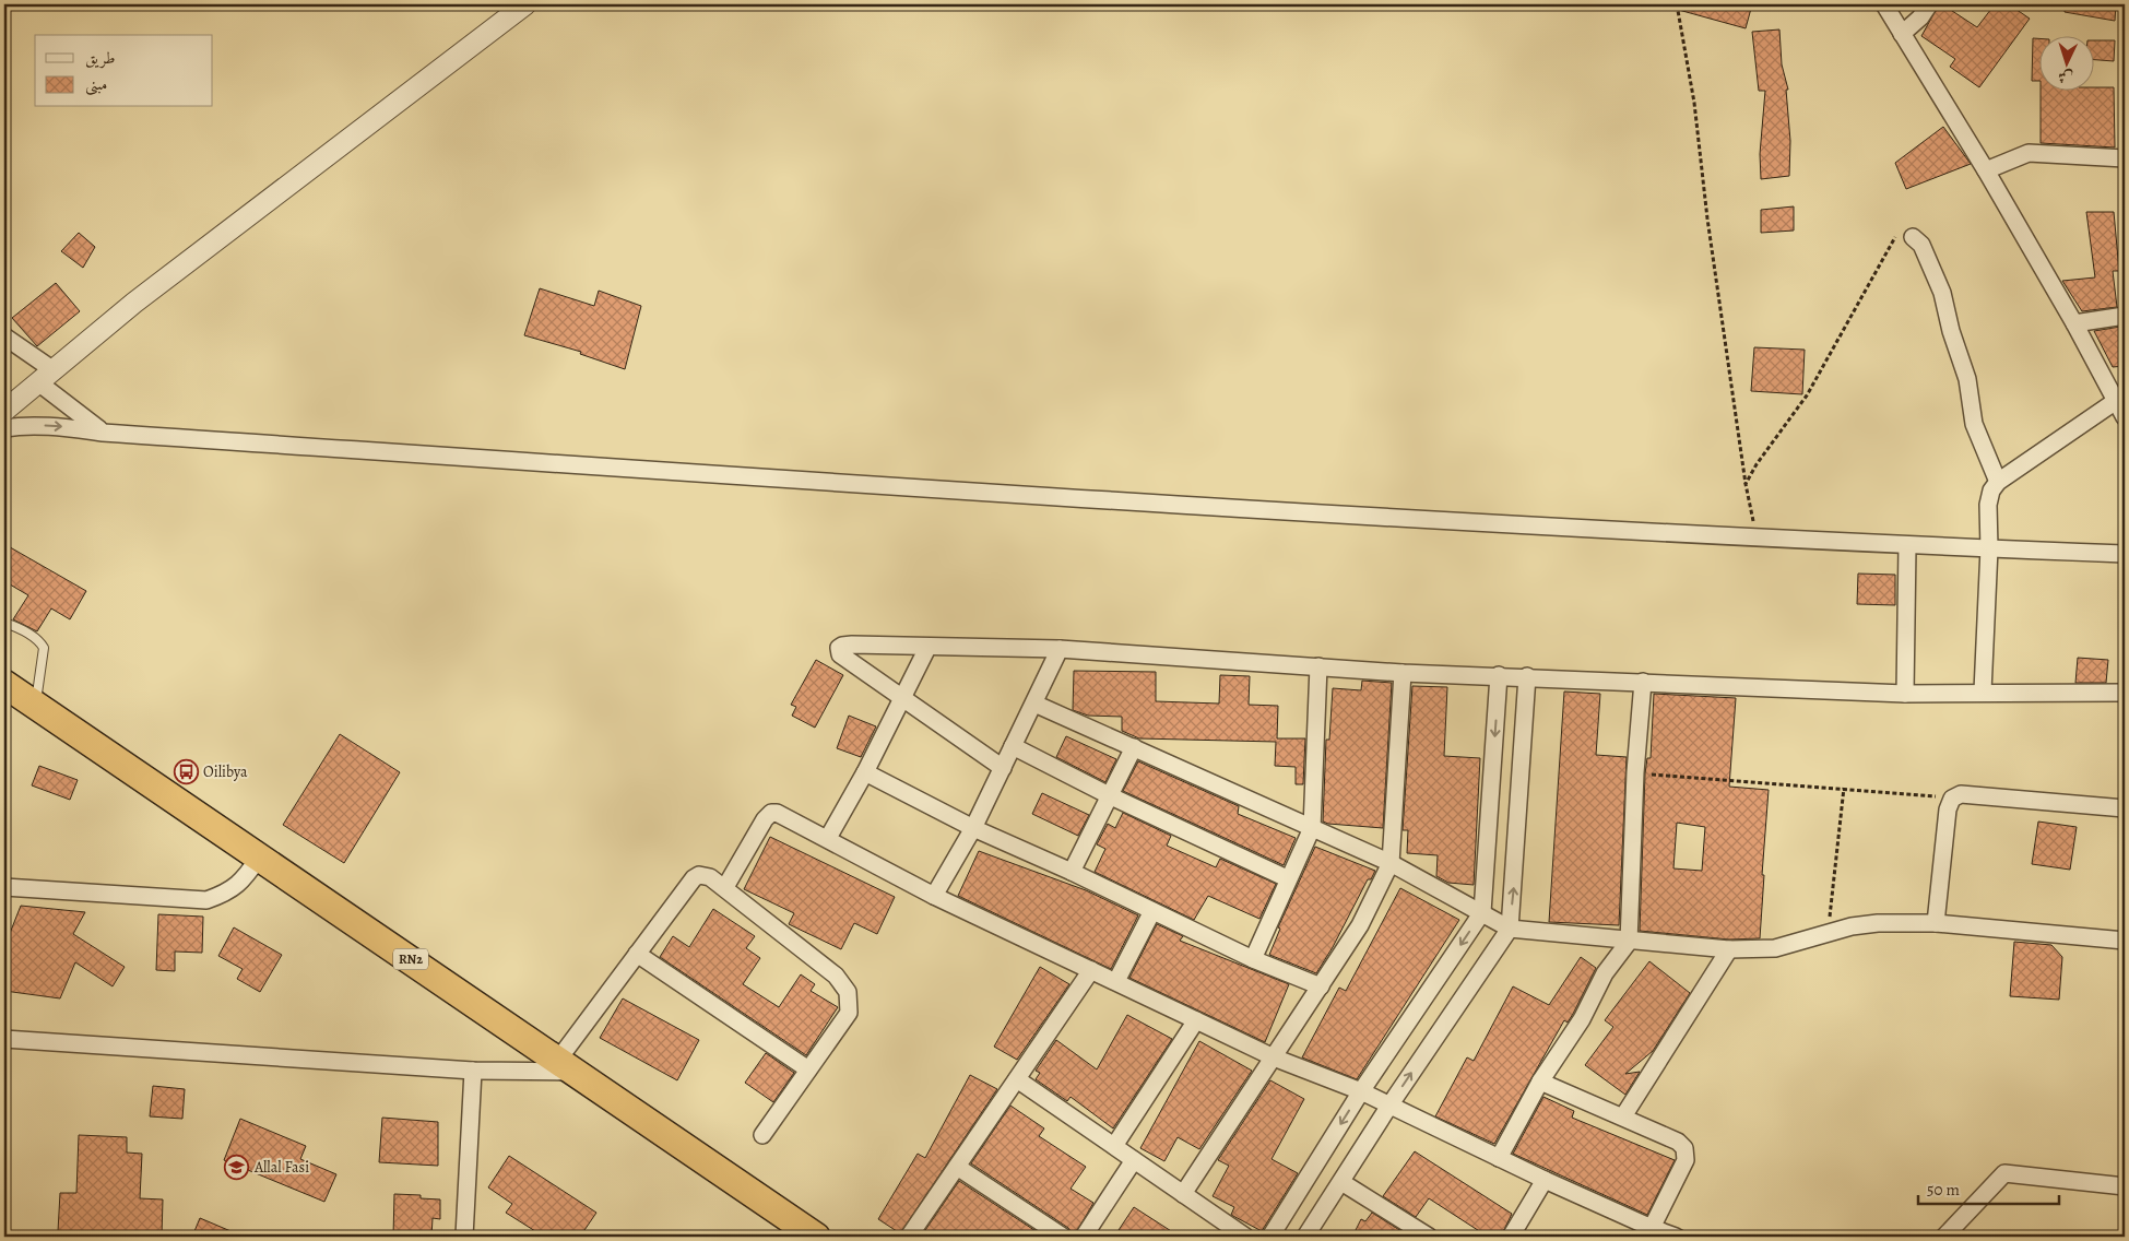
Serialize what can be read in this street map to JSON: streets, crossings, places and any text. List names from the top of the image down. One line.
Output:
{"streets":{"highway":["RN2"]},"places":{"bus stop":["Oilibya"],"school or university":["Allal Fasi"]},"legend":["طريق","مبنى"],"scale_bar":"50 m","north":"bottom"}
